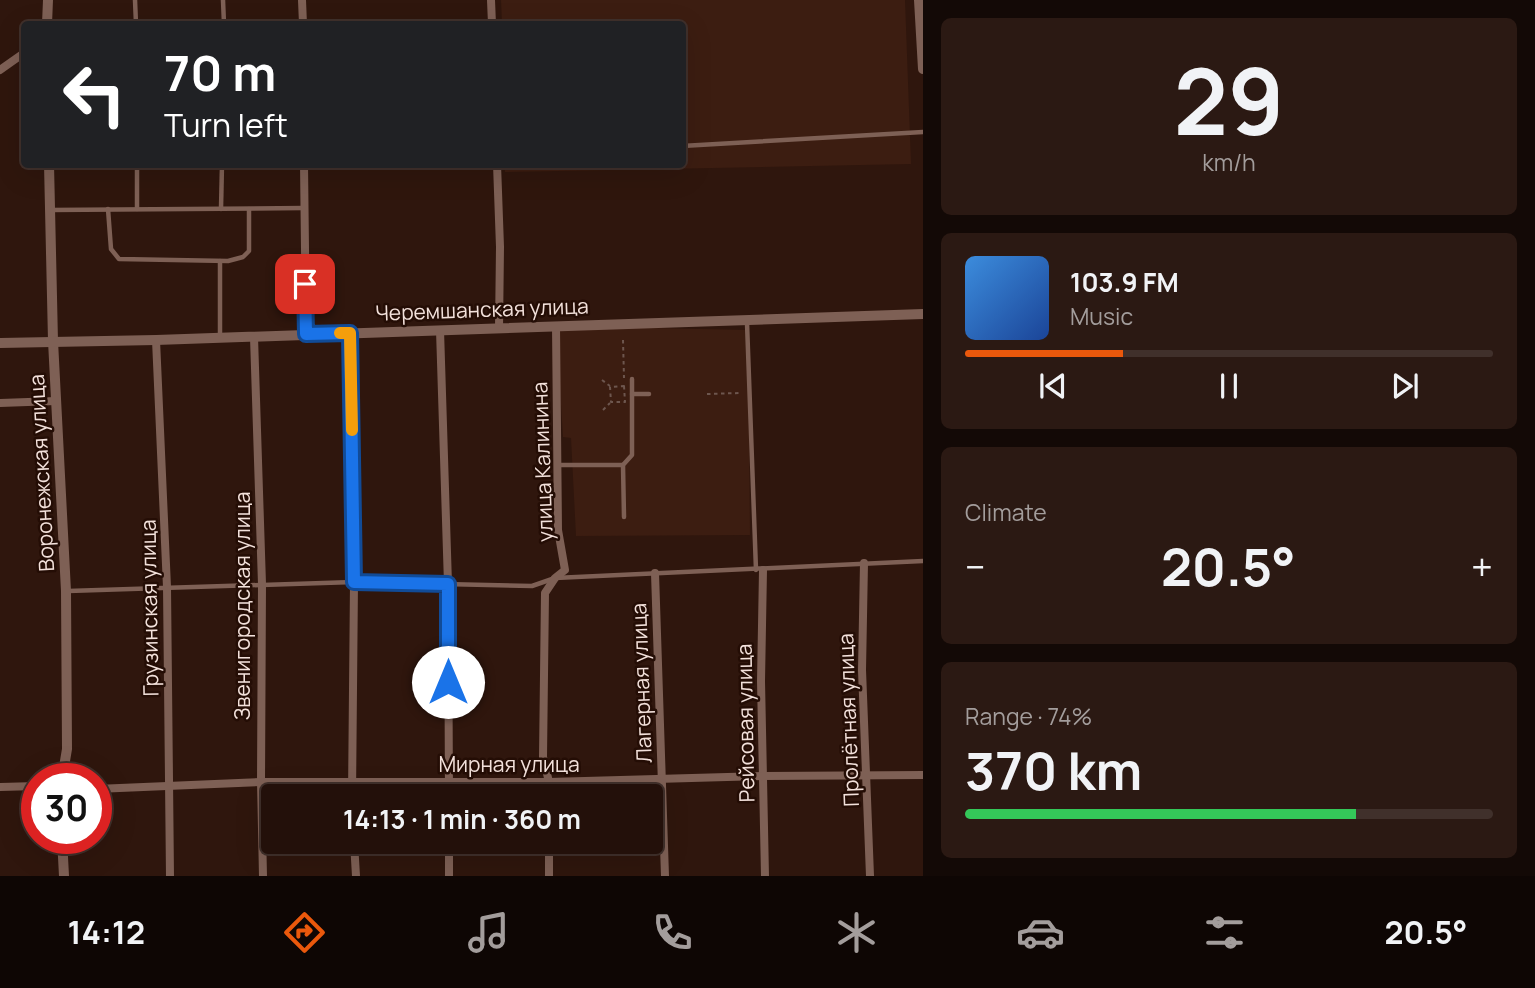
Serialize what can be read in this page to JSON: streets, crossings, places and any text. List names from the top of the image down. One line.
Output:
{"streets":{"street":["Черемшанская улица","улица Калинина","Воронежская улица","Звенигородская улица","Грузинская улица","Лагерная улица","Пролётная улица","Рейсовая улица","Мирная улица"]},"crossings":[["Черемшанская улица","улица Калинина"],["Черемшанская улица","Воронежская улица"],["Черемшанская улица","Звенигородская улица"],["Черемшанская улица","Грузинская улица"],["улица Калинина","Мирная улица"],["Звенигородская улица","Мирная улица"],["Грузинская улица","Мирная улица"],["Лагерная улица","Мирная улица"],["Пролётная улица","Мирная улица"],["Рейсовая улица","Мирная улица"]],"page":{"tile":[["29","km/h"],"Climate",["Range · 74%","370 km"]],"turn":["70 m","Turn left"],"song":["103.9 FM","Music"],"heat":["−","20.5°","+"],"limit":"30","trip":"14:13 · 1 min · 360 m","tabs":["14:12","20.5°"]}}
